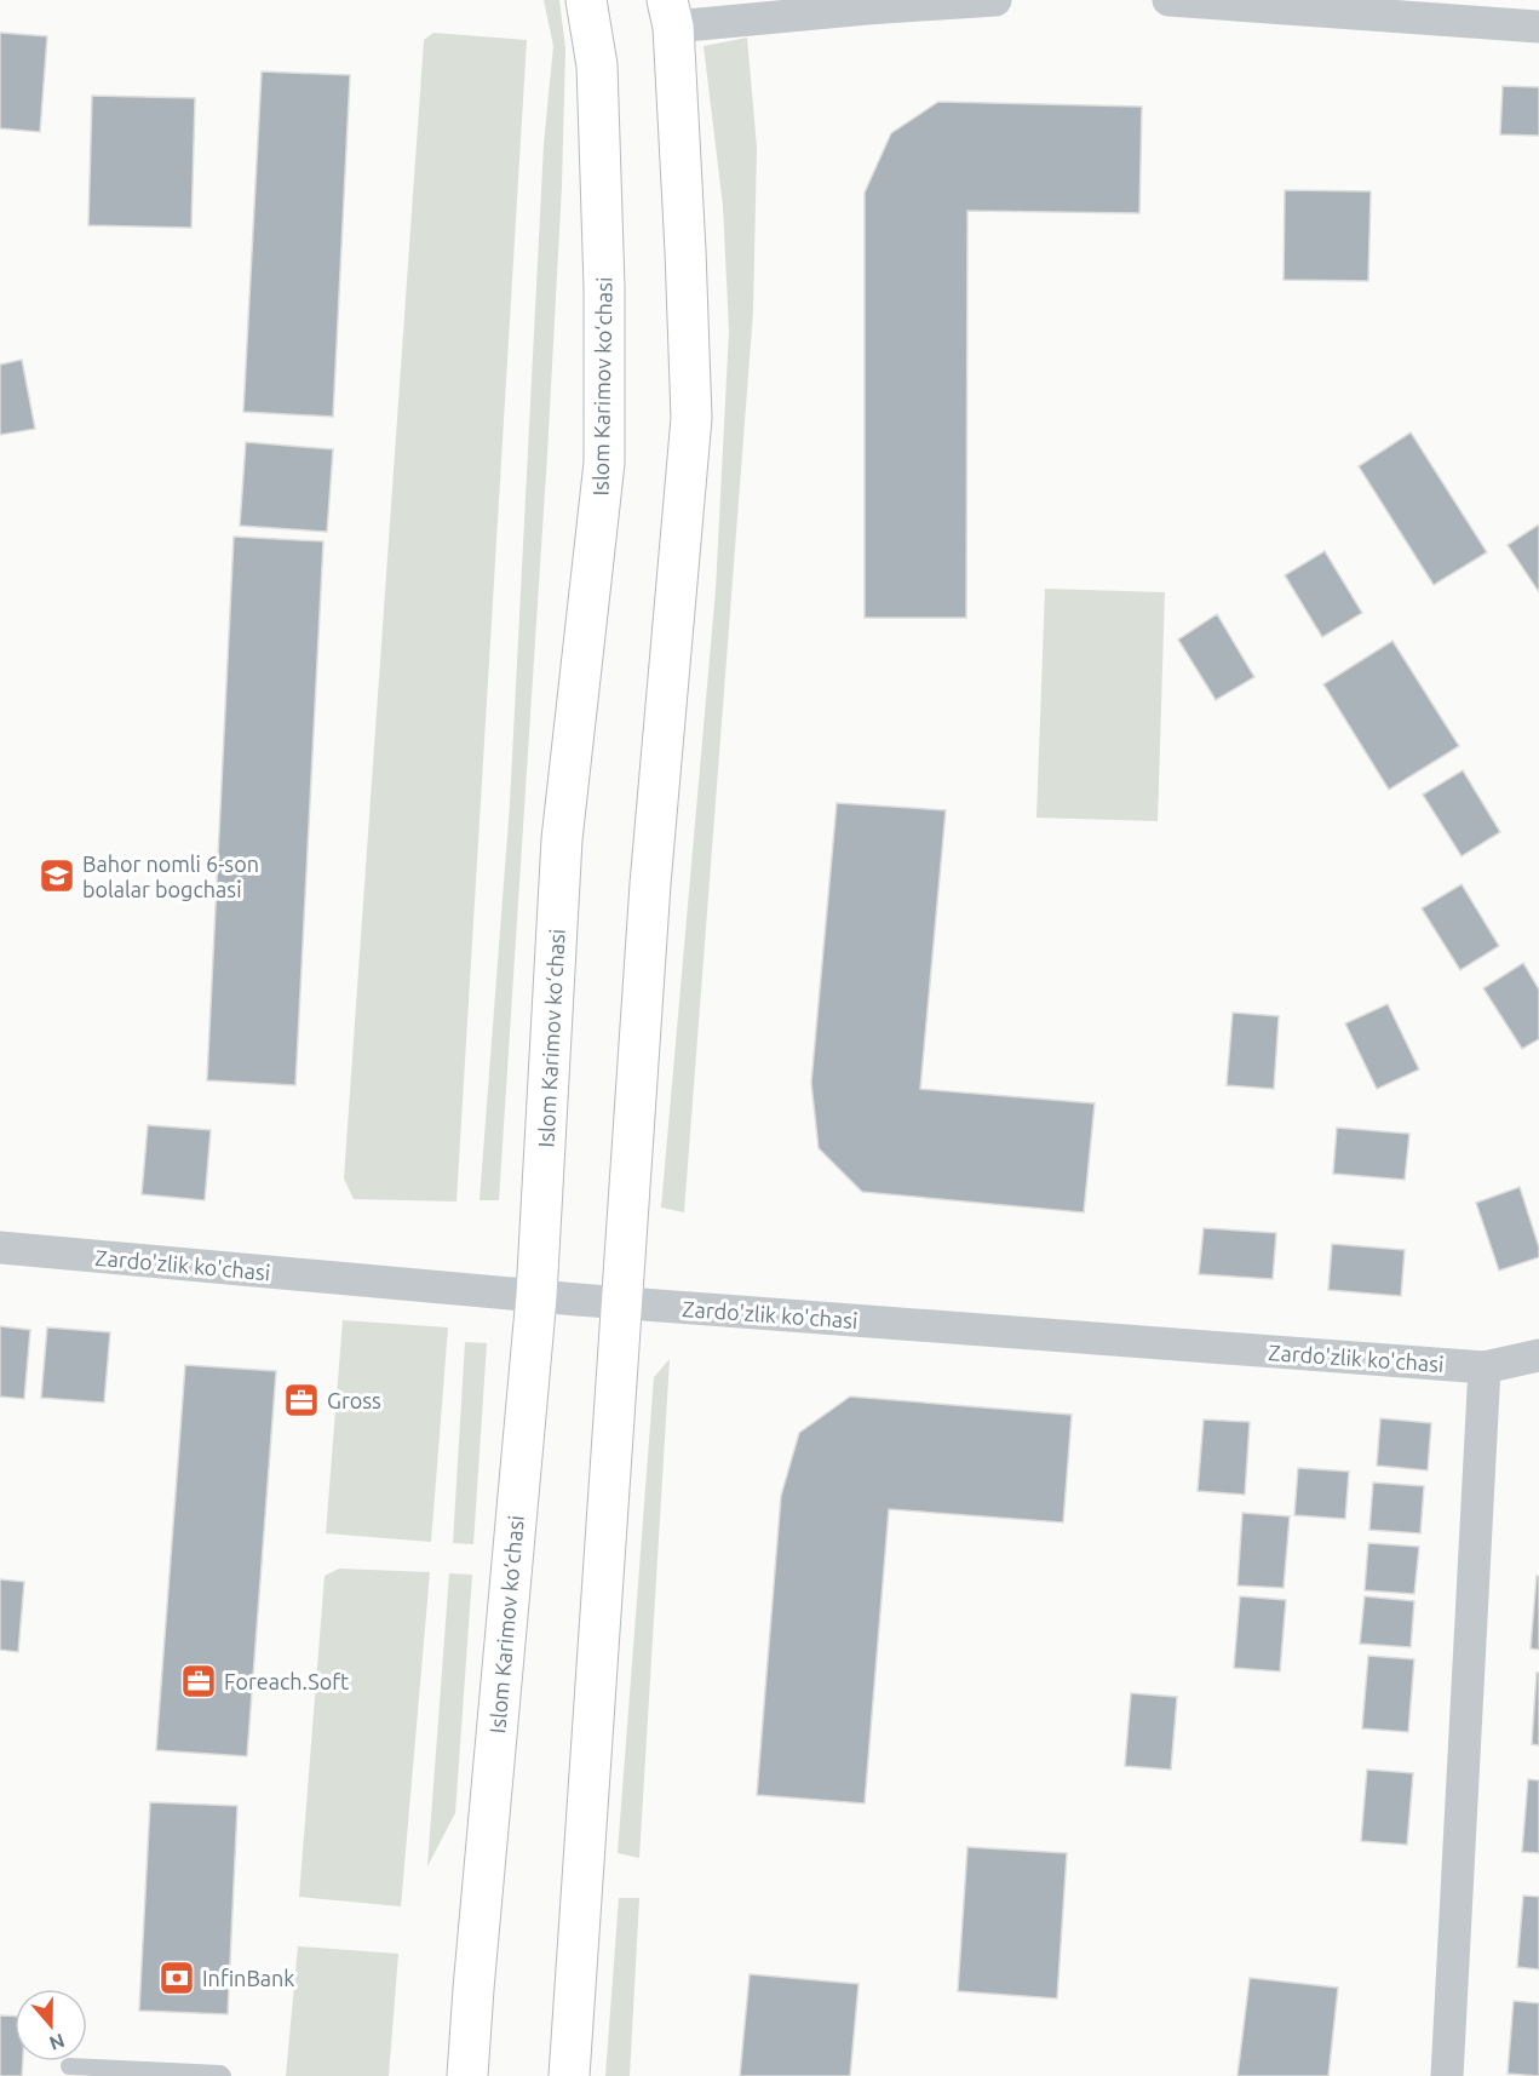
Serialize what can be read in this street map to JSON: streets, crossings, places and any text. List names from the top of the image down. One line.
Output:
{"streets":{"main road":["Islom Karimov ko‘chasi"],"street":["Zardo'zlik ko'chasi"]},"crossings":[["Islom Karimov ko‘chasi","Zardo'zlik ko'chasi"]],"places":{"school or university":["Bahor nomli 6-son bolalar bogchasi"],"office":["Gross","Foreach.Soft"],"bank":["InfinBank"]},"north":"bottom"}
